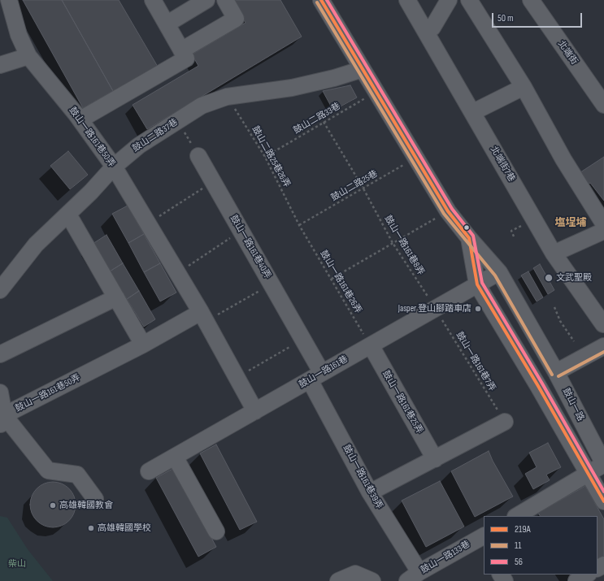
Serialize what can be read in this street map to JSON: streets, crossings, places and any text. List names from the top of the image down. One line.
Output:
{"streets":{"street":["北端街","鼓山二路37巷","鼓山一路161巷50弄","北端街7巷","鼓山一路161巷40弄","鼓山一路161巷","鼓山一路161巷25弄","鼓山一路","鼓山一路161巷39弄","鼓山一路133巷"],"path":["鼓山二路33巷","鼓山二路25巷26弄","鼓山二路25巷","鼓山一路161巷8弄","鼓山一路161巷26弄","鼓山一路161巷7弄"]},"crossings":[["鼓山二路33巷","鼓山二路25巷26弄"],["鼓山二路33巷","鼓山一路161巷8弄"],["鼓山二路33巷","鼓山一路"],["鼓山二路37巷","鼓山一路161巷50弄"],["鼓山二路37巷","鼓山二路25巷26弄"],["鼓山二路37巷","鼓山一路"],["鼓山一路161巷50弄","鼓山一路161巷"],["鼓山二路25巷26弄","鼓山二路25巷"],["鼓山二路25巷26弄","鼓山一路161巷26弄"],["鼓山二路25巷","鼓山一路161巷8弄"],["鼓山二路25巷","鼓山一路161巷26弄"],["鼓山二路25巷","鼓山一路"],["鼓山一路161巷8弄","鼓山一路161巷7弄"],["鼓山一路161巷8弄","鼓山一路161巷"],["鼓山一路161巷40弄","鼓山一路161巷"],["鼓山一路161巷40弄","鼓山一路161巷39弄"],["鼓山一路161巷26弄","鼓山一路161巷"],["鼓山一路161巷26弄","鼓山一路161巷25弄"],["鼓山一路161巷7弄","鼓山一路161巷"],["鼓山一路161巷","鼓山一路161巷25弄"],["鼓山一路161巷","鼓山一路"],["鼓山一路161巷","鼓山一路161巷39弄"],["鼓山一路161巷39弄","鼓山一路133巷"]],"districts":["塩埕埔"],"parks":["柴山"],"places":["文武聖殿","Jasper 登山腳踏車店","高雄韓國教會","高雄韓國學校"],"lines":["transit line 219A","transit line 56","transit line 11"],"legend":["219A","11","56"],"scale_bar":"50 m"}
